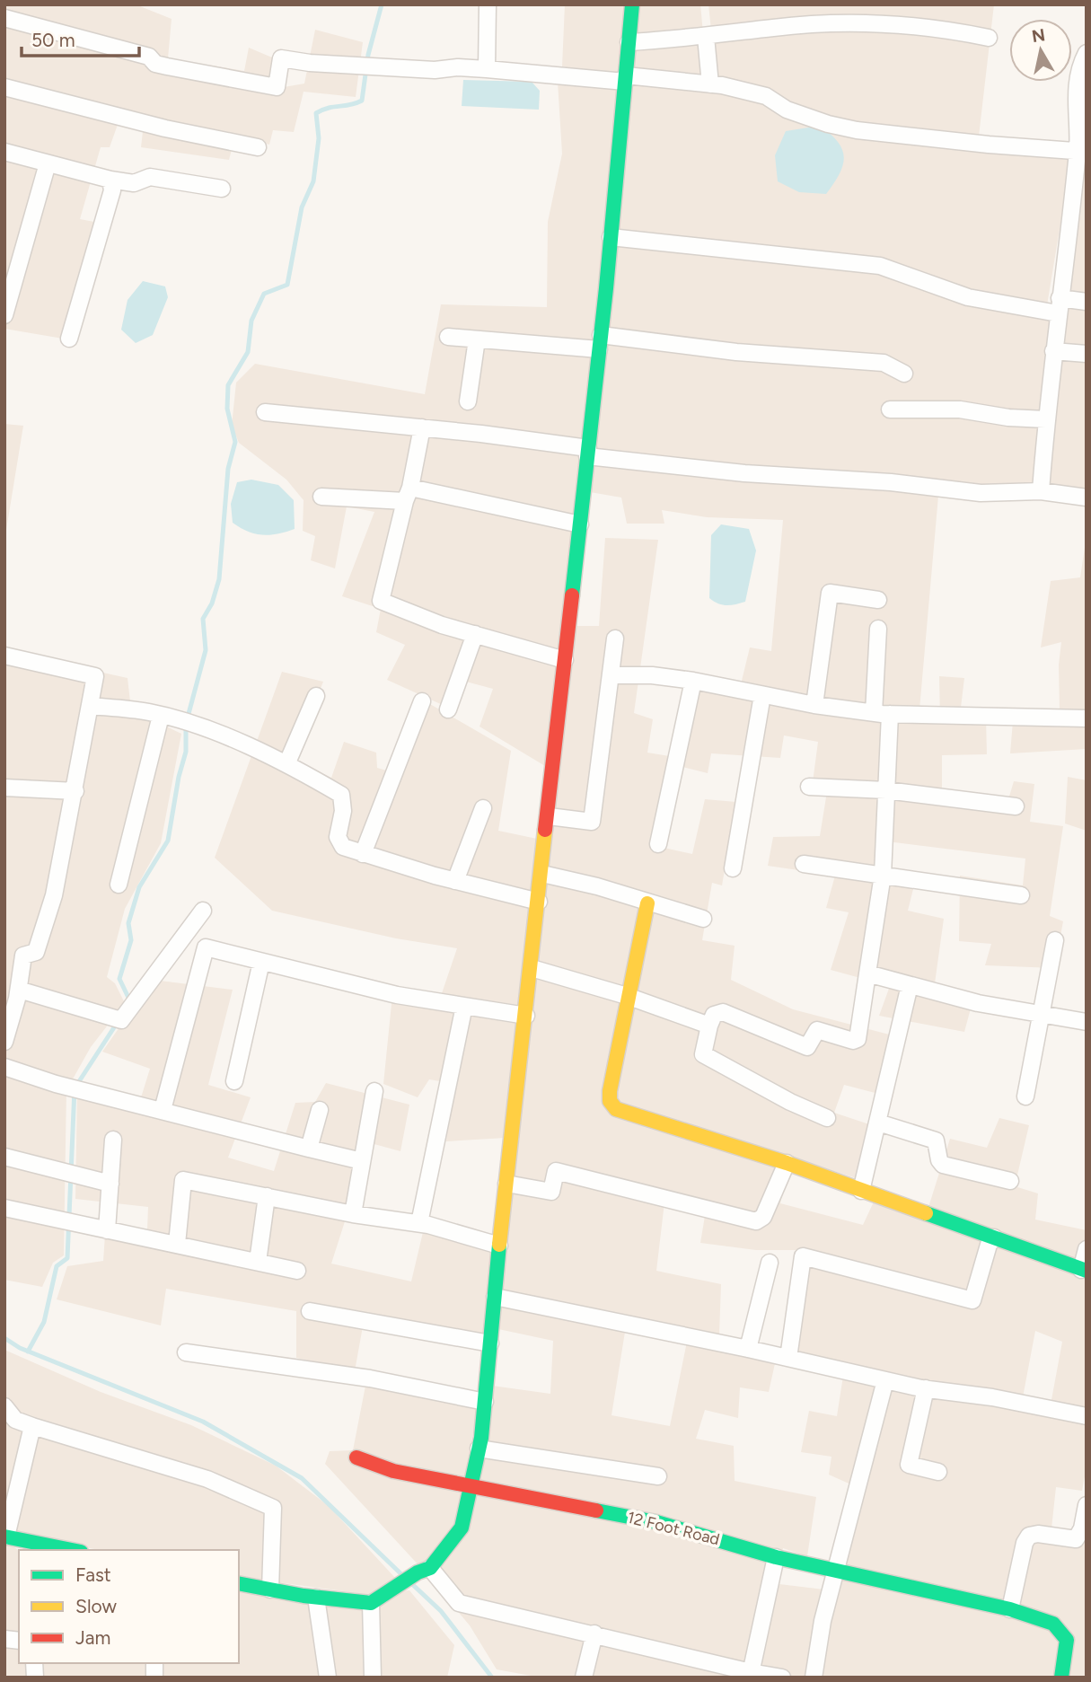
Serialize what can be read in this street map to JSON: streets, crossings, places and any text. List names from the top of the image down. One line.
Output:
{"streets":{"street":["12 Foot Road"]},"legend":["Fast","Slow","Jam"],"scale_bar":"50 m","north":"top"}
